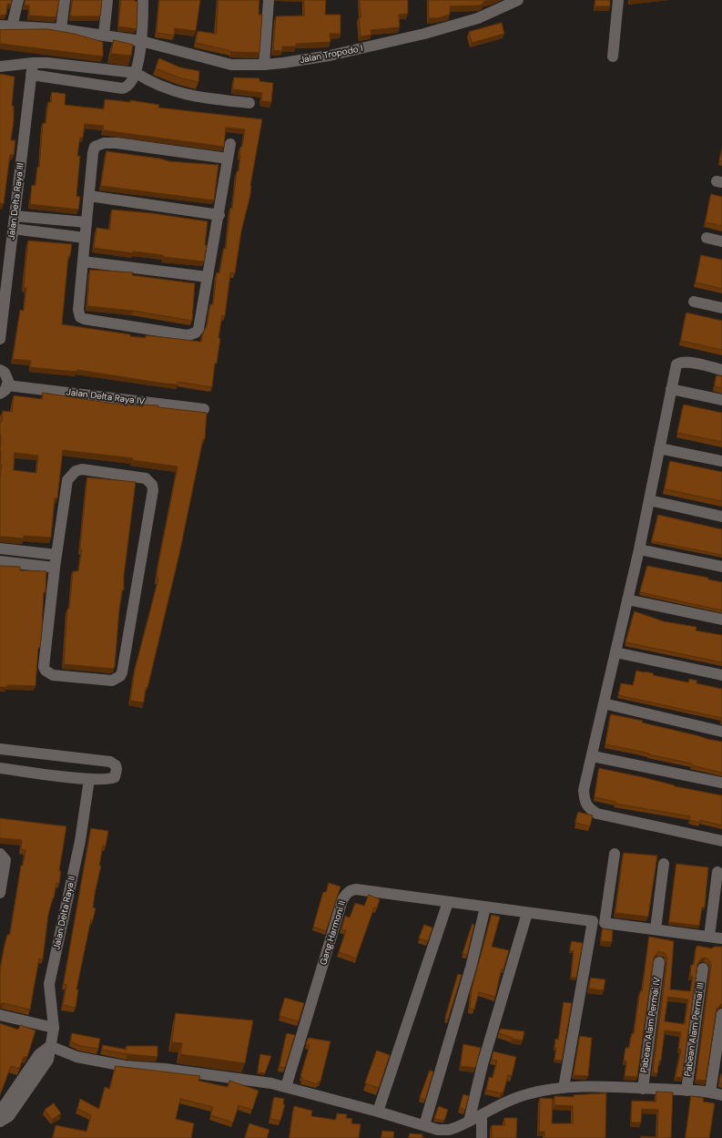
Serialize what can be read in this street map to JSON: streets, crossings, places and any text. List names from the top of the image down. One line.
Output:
{"streets":{"street":["Jalan Tropodo I","Jalan Delta Raya III","Jalan Delta Raya IV","Jalan Delta Raya II","Gang Harmoni II","Pabean Alam Permai IV","Pabean Alam Permai III"]}}
